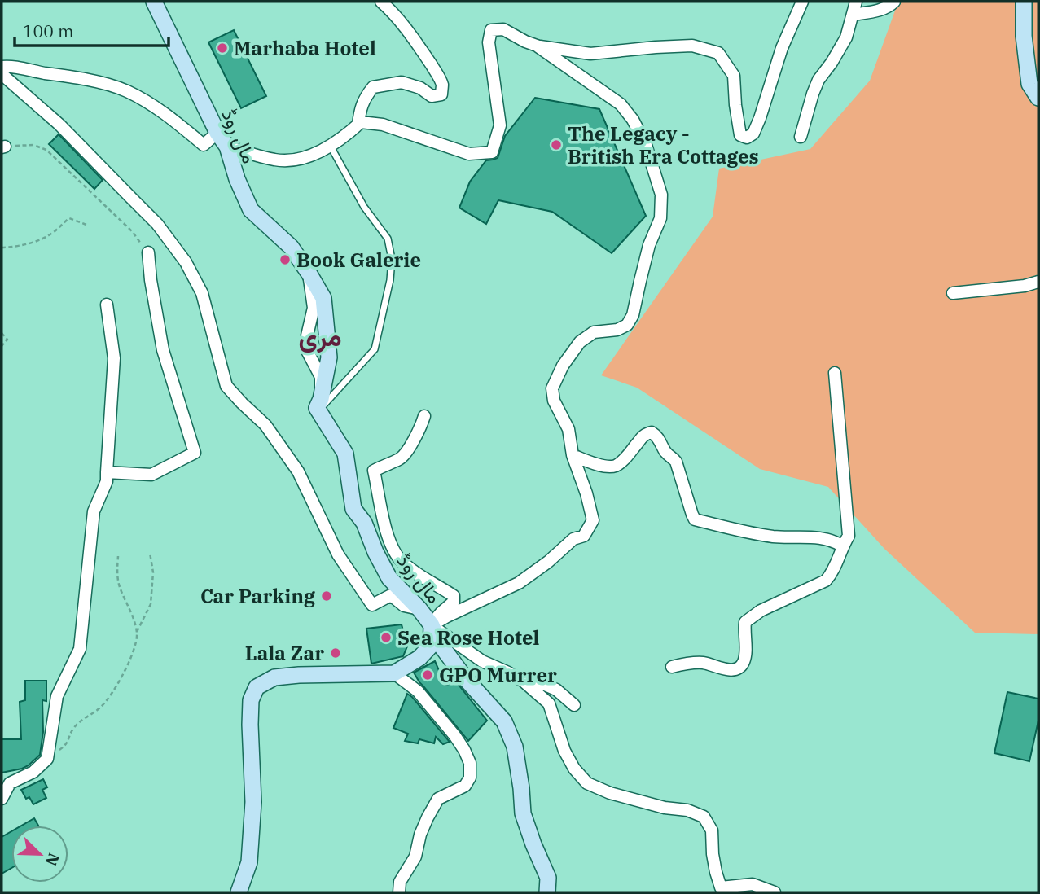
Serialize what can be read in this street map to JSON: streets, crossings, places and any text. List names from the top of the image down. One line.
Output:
{"streets":{"main road":["مال روڈ"]},"districts":["مری"],"places":["Marhaba Hotel","The Legacy - British Era Cottages","Book Galerie","Car Parking","Sea Rose Hotel","Lala Zar","GPO Murrer"],"scale_bar":"100 m","north":"bottom right"}
